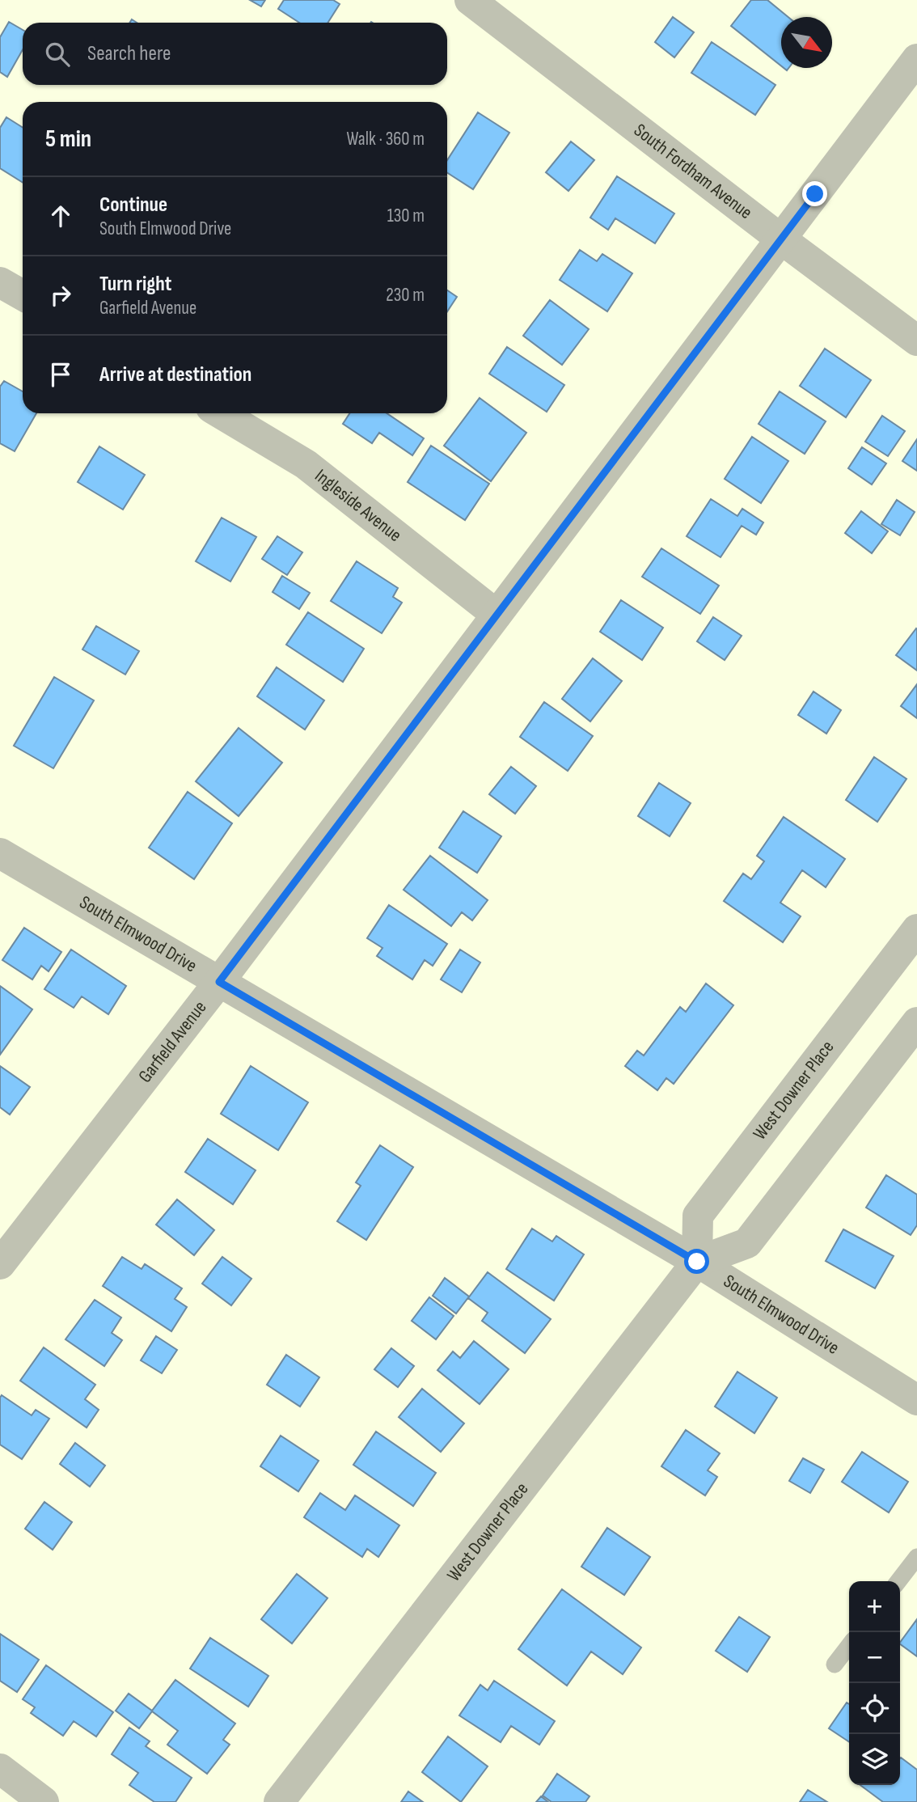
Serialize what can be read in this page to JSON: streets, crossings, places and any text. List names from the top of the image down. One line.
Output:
{"streets":{"street":["South Fordham Avenue","Ingleside Avenue","South Elmwood Drive","Garfield Avenue","West Downer Place"]},"crossings":[["South Fordham Avenue","Garfield Avenue"],["Ingleside Avenue","Garfield Avenue"],["South Elmwood Drive","Garfield Avenue"],["South Elmwood Drive","West Downer Place"]],"north":"bottom right","page":{"search":"Search here","heading":["5 min","Walk · 360 m"],"list":[["Continue","South Elmwood Drive","130 m"],["Turn right","Garfield Avenue","230 m"],"Arrive at destination"],"map_buttons":["+","−"]}}
